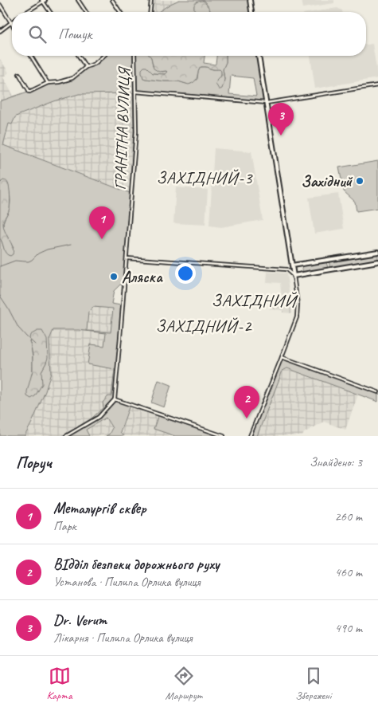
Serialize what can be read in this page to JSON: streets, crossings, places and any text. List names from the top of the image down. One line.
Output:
{"streets":{"street":["ГРАНІТНА ВУЛИЦЯ"]},"districts":["ЗАХІДНИЙ-3","ЗАХІДНИЙ","ЗАХІДНИЙ-2"],"places":["Західний","Аляска"],"page":{"search":"Пошук","pins":["3","1","2"],"heading":["Поруч","Знайдено: 3"],"list":[{"mark":"1","name":"Металургів сквер","note":"Парк","value":"260 m"},{"mark":"2","name":"ВІдділ безпеки дорожнього руху","note":"Установа · Пилипа Орлика вулиця","value":"460 m"},{"mark":"3","name":"Dr. Verum","note":"Лікарня · Пилипа Орлика вулиця","value":"490 m"}],"nav":["Карта","Маршрут","Збережені"]}}
